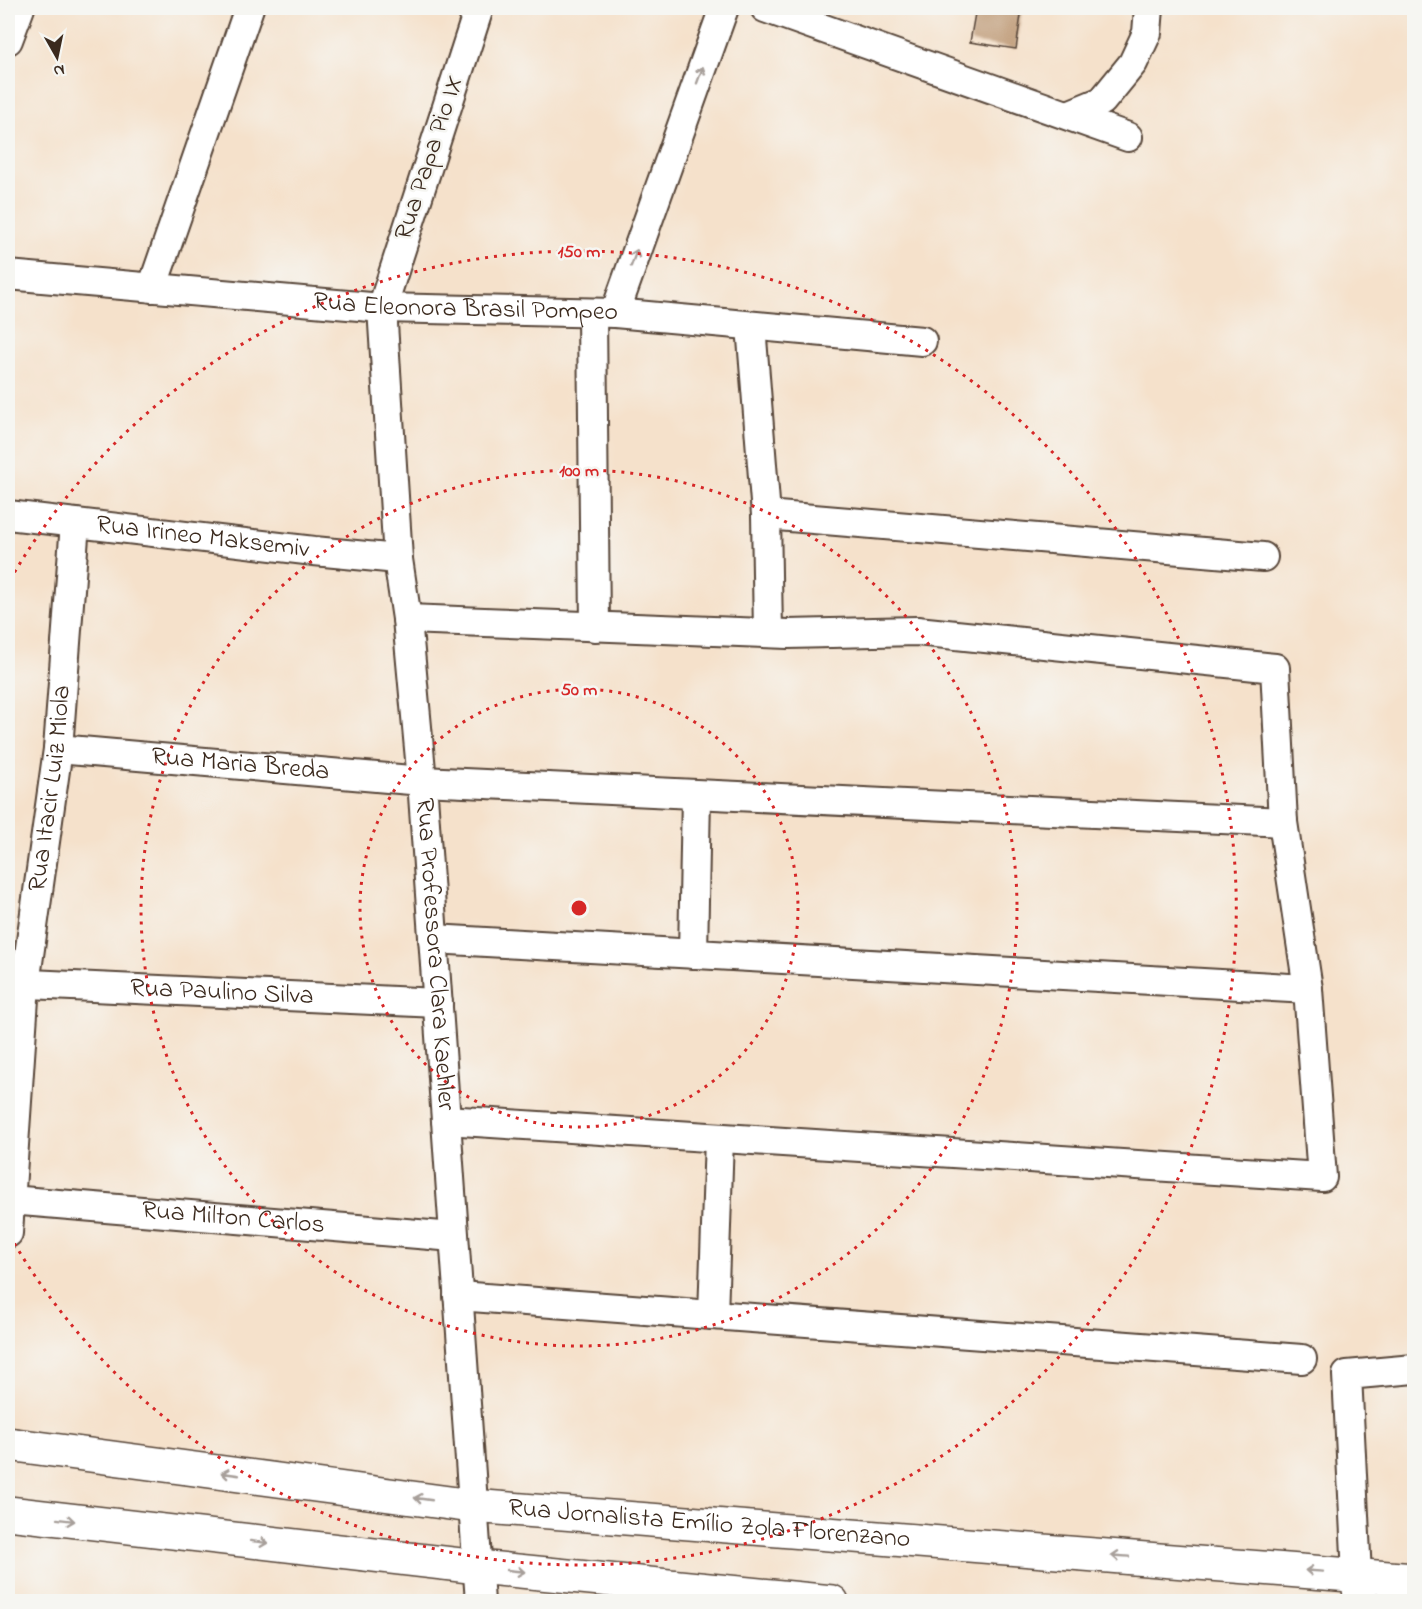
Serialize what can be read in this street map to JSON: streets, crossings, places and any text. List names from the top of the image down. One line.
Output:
{"streets":{"street":["Rua Papa Pio IX","Rua Eleonora Brasil Pompeo","Rua Irineo Maksemiv","Rua Maria Breda","Rua Itacir Luiz Miola","Rua Professora Clara Kaehler","Rua Paulino Silva","Rua Milton Carlos","Rua Jornalista Emílio Zola Florenzano"]},"crossings":[["Rua Papa Pio IX","Rua Eleonora Brasil Pompeo"],["Rua Papa Pio IX","Rua Professora Clara Kaehler"],["Rua Eleonora Brasil Pompeo","Rua Professora Clara Kaehler"],["Rua Irineo Maksemiv","Rua Itacir Luiz Miola"],["Rua Irineo Maksemiv","Rua Professora Clara Kaehler"],["Rua Maria Breda","Rua Itacir Luiz Miola"],["Rua Maria Breda","Rua Professora Clara Kaehler"],["Rua Itacir Luiz Miola","Rua Paulino Silva"],["Rua Itacir Luiz Miola","Rua Milton Carlos"],["Rua Professora Clara Kaehler","Rua Paulino Silva"],["Rua Professora Clara Kaehler","Rua Milton Carlos"],["Rua Professora Clara Kaehler","Rua Jornalista Emílio Zola Florenzano"]],"north":"bottom","rings":["150 m","100 m","50 m"]}
